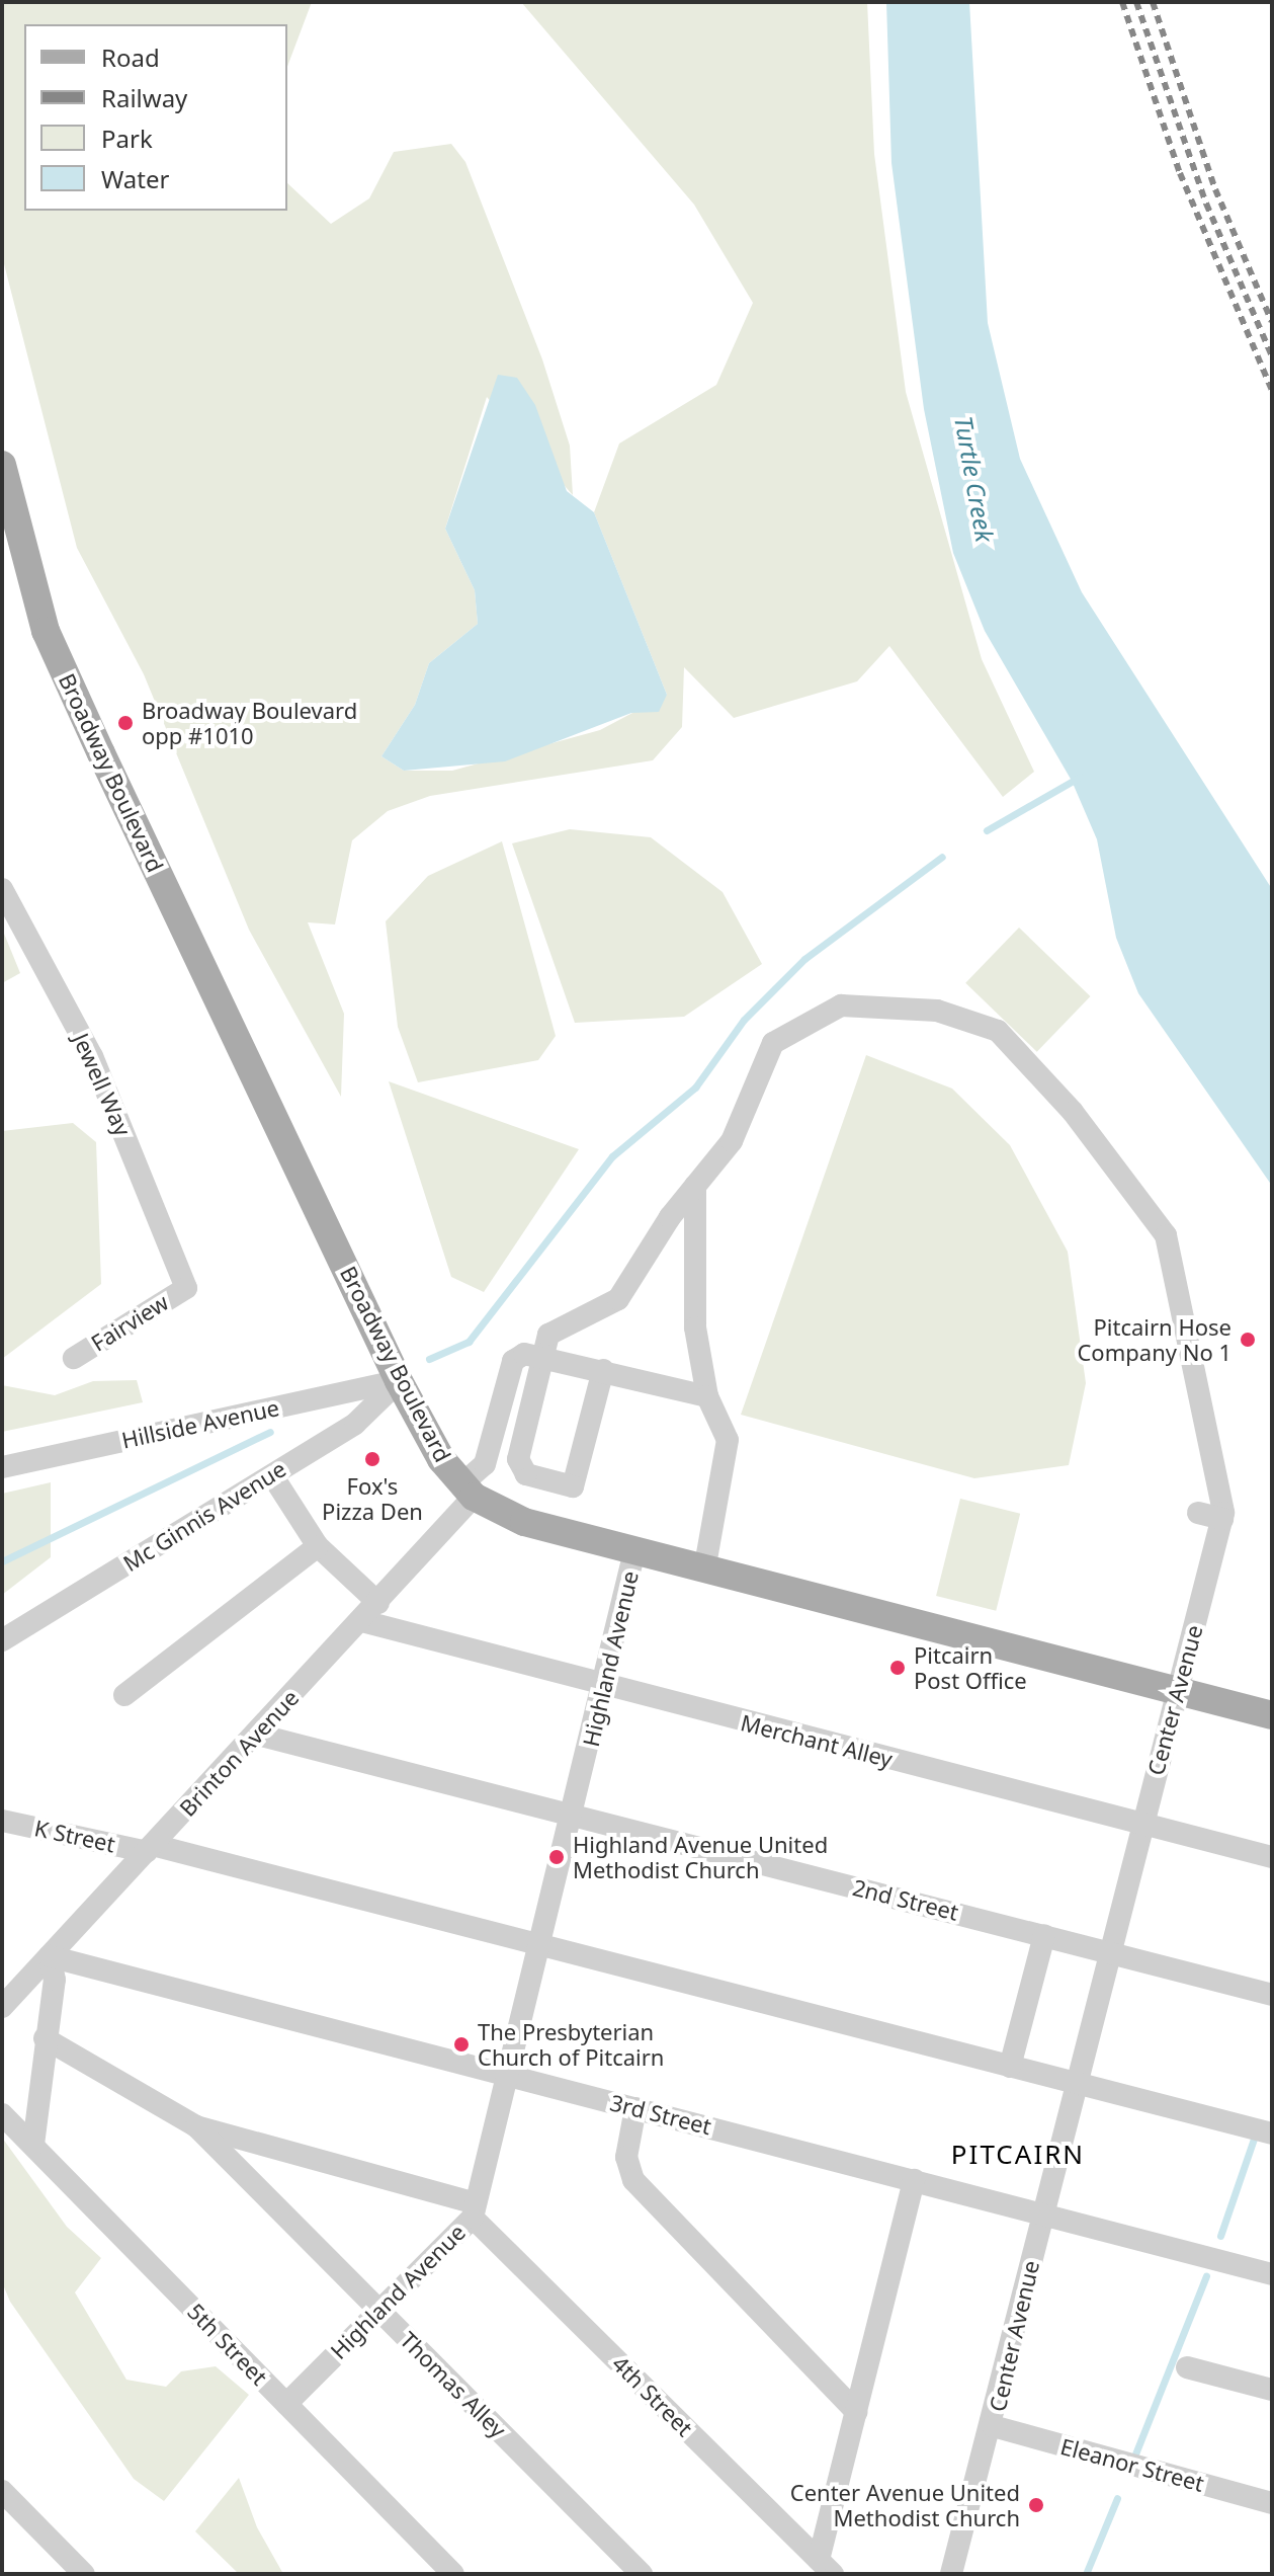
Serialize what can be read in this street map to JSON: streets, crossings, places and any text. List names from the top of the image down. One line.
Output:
{"streets":{"main road":["Broadway Boulevard"],"street":["Jewell Way","Fairview","Hillside Avenue","Mc Ginnis Avenue","Highland Avenue","Center Avenue","Merchant Alley","Brinton Avenue","K Street","2nd Street","3rd Street","5th Street","Thomas Alley","4th Street","Eleanor Street"]},"crossings":[["Broadway Boulevard","Hillside Avenue"],["Broadway Boulevard","Mc Ginnis Avenue"],["Broadway Boulevard","Brinton Avenue"],["Jewell Way","Fairview"],["Hillside Avenue","Mc Ginnis Avenue"],["Highland Avenue","Merchant Alley"],["Highland Avenue","K Street"],["Highland Avenue","2nd Street"],["Highland Avenue","3rd Street"],["Highland Avenue","5th Street"],["Highland Avenue","Thomas Alley"],["Highland Avenue","4th Street"],["Center Avenue","Merchant Alley"],["Center Avenue","K Street"],["Center Avenue","2nd Street"],["Center Avenue","3rd Street"],["Center Avenue","Eleanor Street"],["Merchant Alley","Brinton Avenue"],["Brinton Avenue","K Street"],["Brinton Avenue","2nd Street"],["Brinton Avenue","3rd Street"]],"districts":["PITCAIRN"],"water":["Turtle Creek"],"places":["Broadway Boulevard opp #1010","Pitcairn Hose Company No 1","Fox's Pizza Den","Pitcairn Post Office","Highland Avenue United Methodist Church","The Presbyterian Church of Pitcairn","Center Avenue United Methodist Church"],"legend":["Road","Railway","Park","Water"]}
